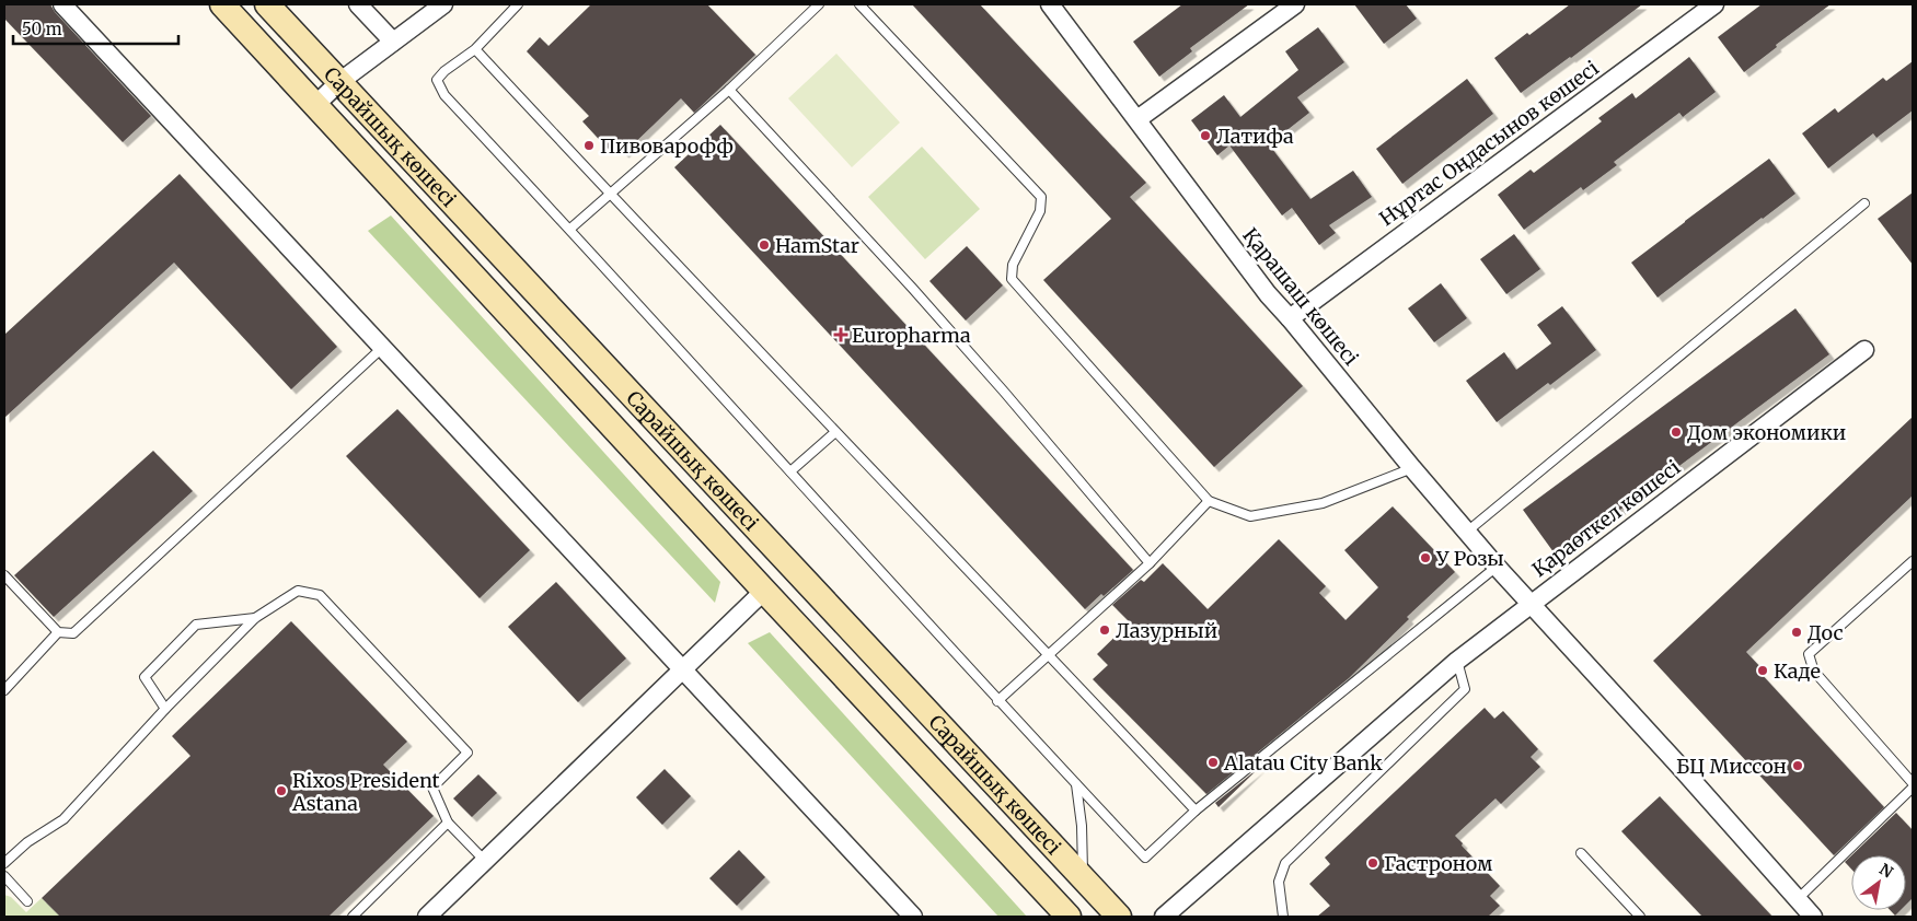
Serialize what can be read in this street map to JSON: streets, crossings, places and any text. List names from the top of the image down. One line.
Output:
{"streets":{"main road":["Сарайшық көшесі"],"street":["Нұртас Оңдасынов көшесі","Қарашаш көшесі","Қараөткел көшесі"]},"crossings":[["Нұртас Оңдасынов көшесі","Қарашаш көшесі"],["Қарашаш көшесі","Қараөткел көшесі"]],"places":{"other":["Латифа","Пивоварофф","HamStar","Дом экономики","У Розы","Лазурный","Дос","Каде","Alatau City Bank","БЦ Миссон","Rixos President Astana","Гастроном"],"health":["Europharma"]},"scale_bar":"50 m","north":"top right"}
